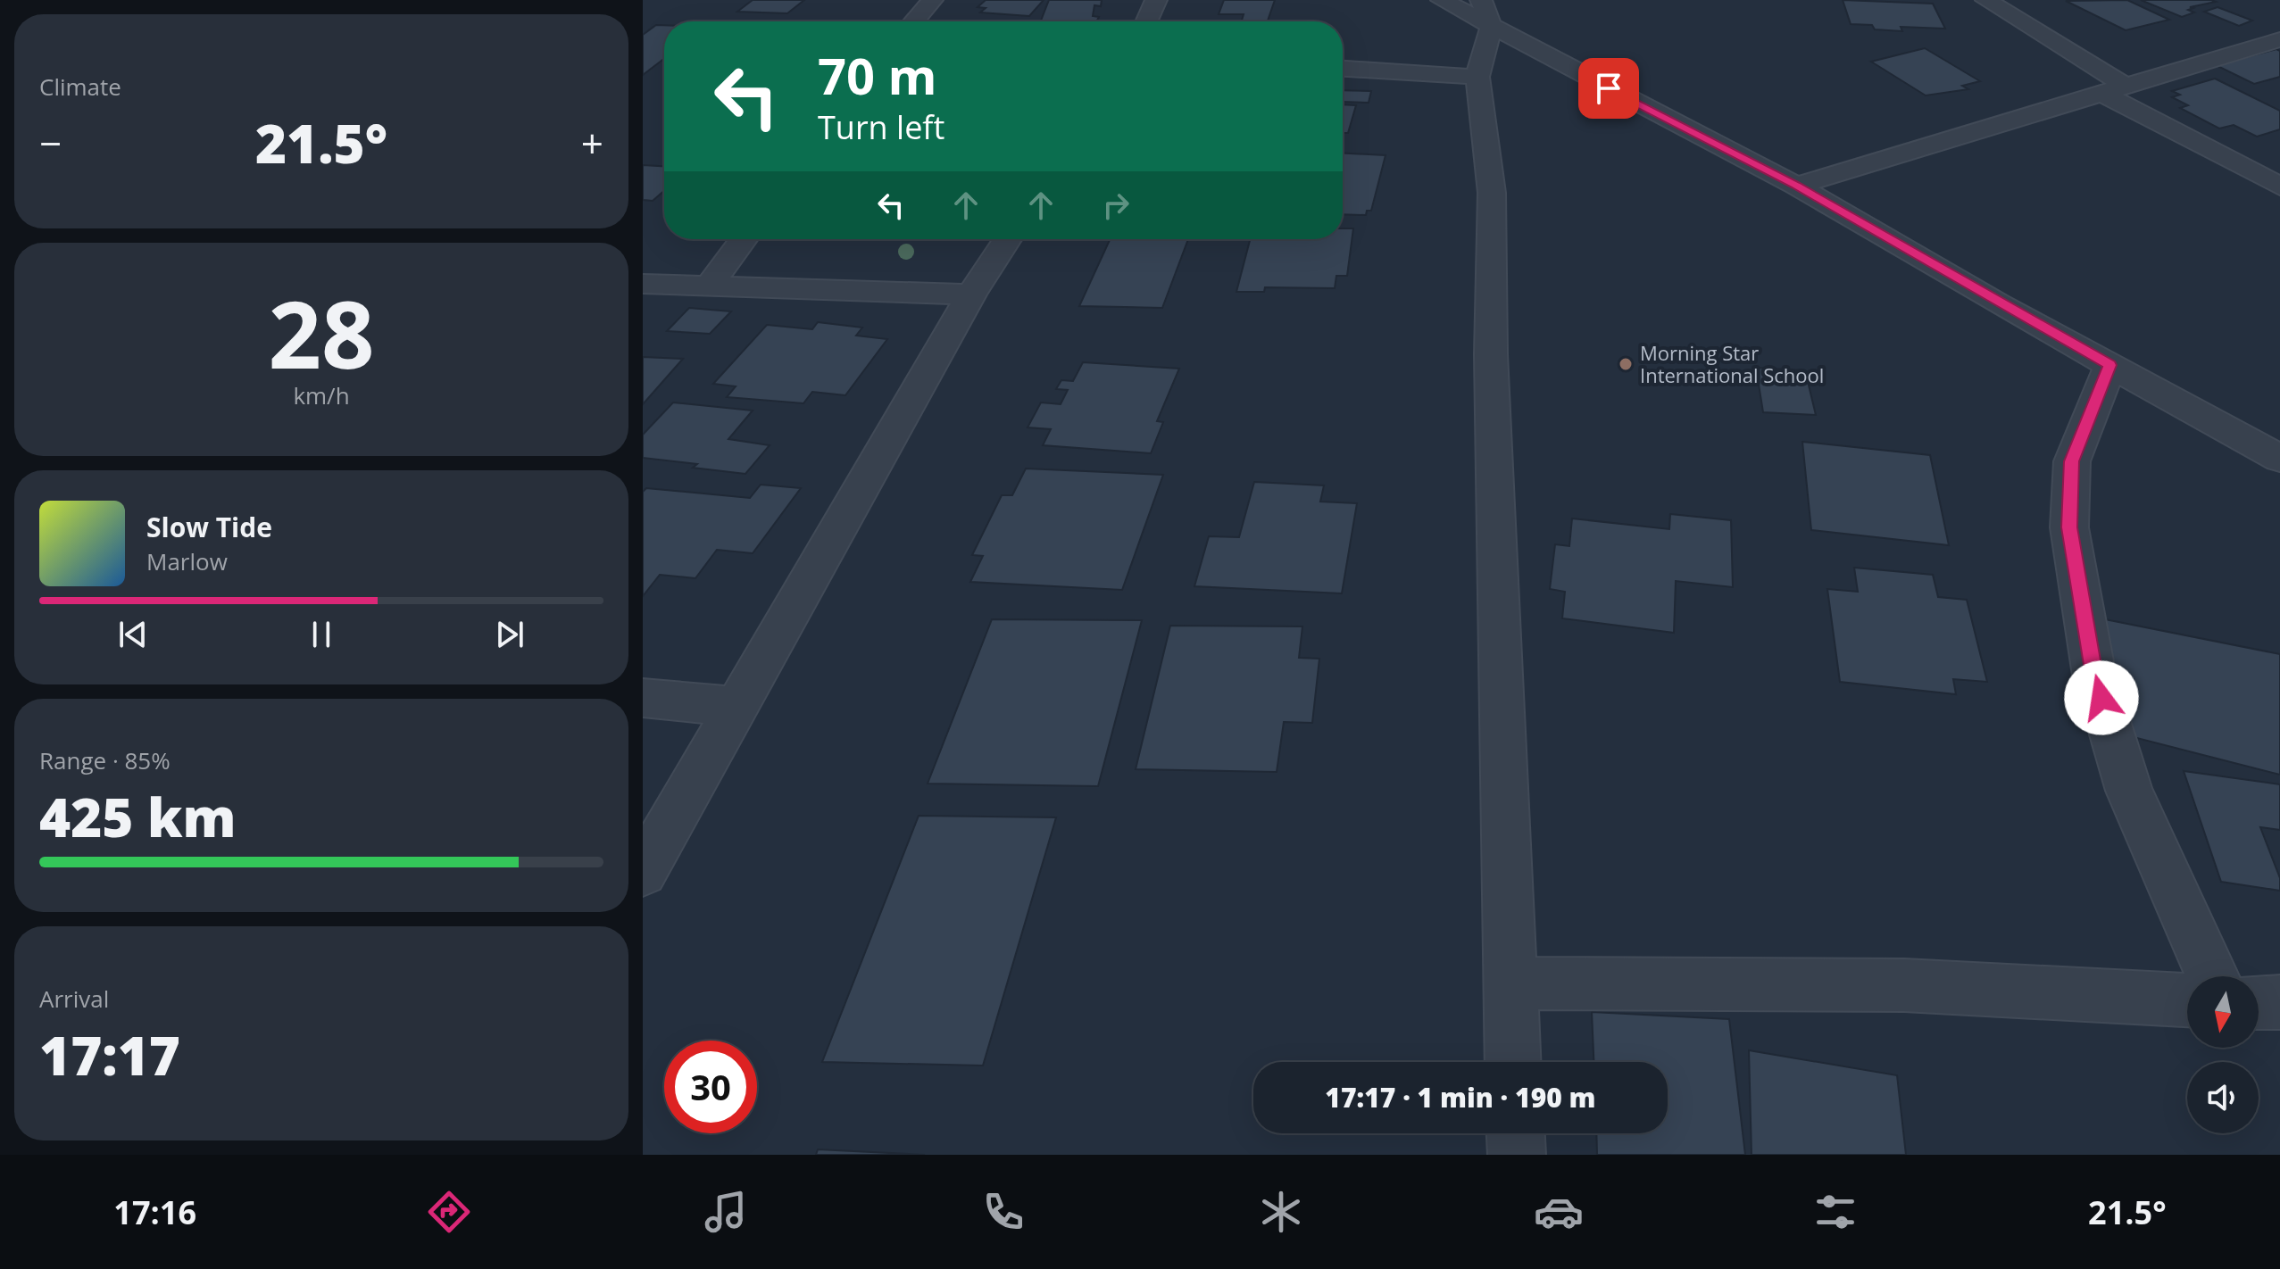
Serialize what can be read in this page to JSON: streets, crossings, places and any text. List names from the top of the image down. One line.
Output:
{"places":["Morning Star International School"],"north":"bottom","page":{"tile":["Climate",["28","km/h"],["Range · 85%","425 km"],["Arrival","17:17"]],"turn":["70 m","Turn left"],"heat":["−","21.5°","+"],"song":["Slow Tide","Marlow"],"limit":"30","trip":"17:17 · 1 min · 190 m","tabs":["17:16","21.5°"]}}
